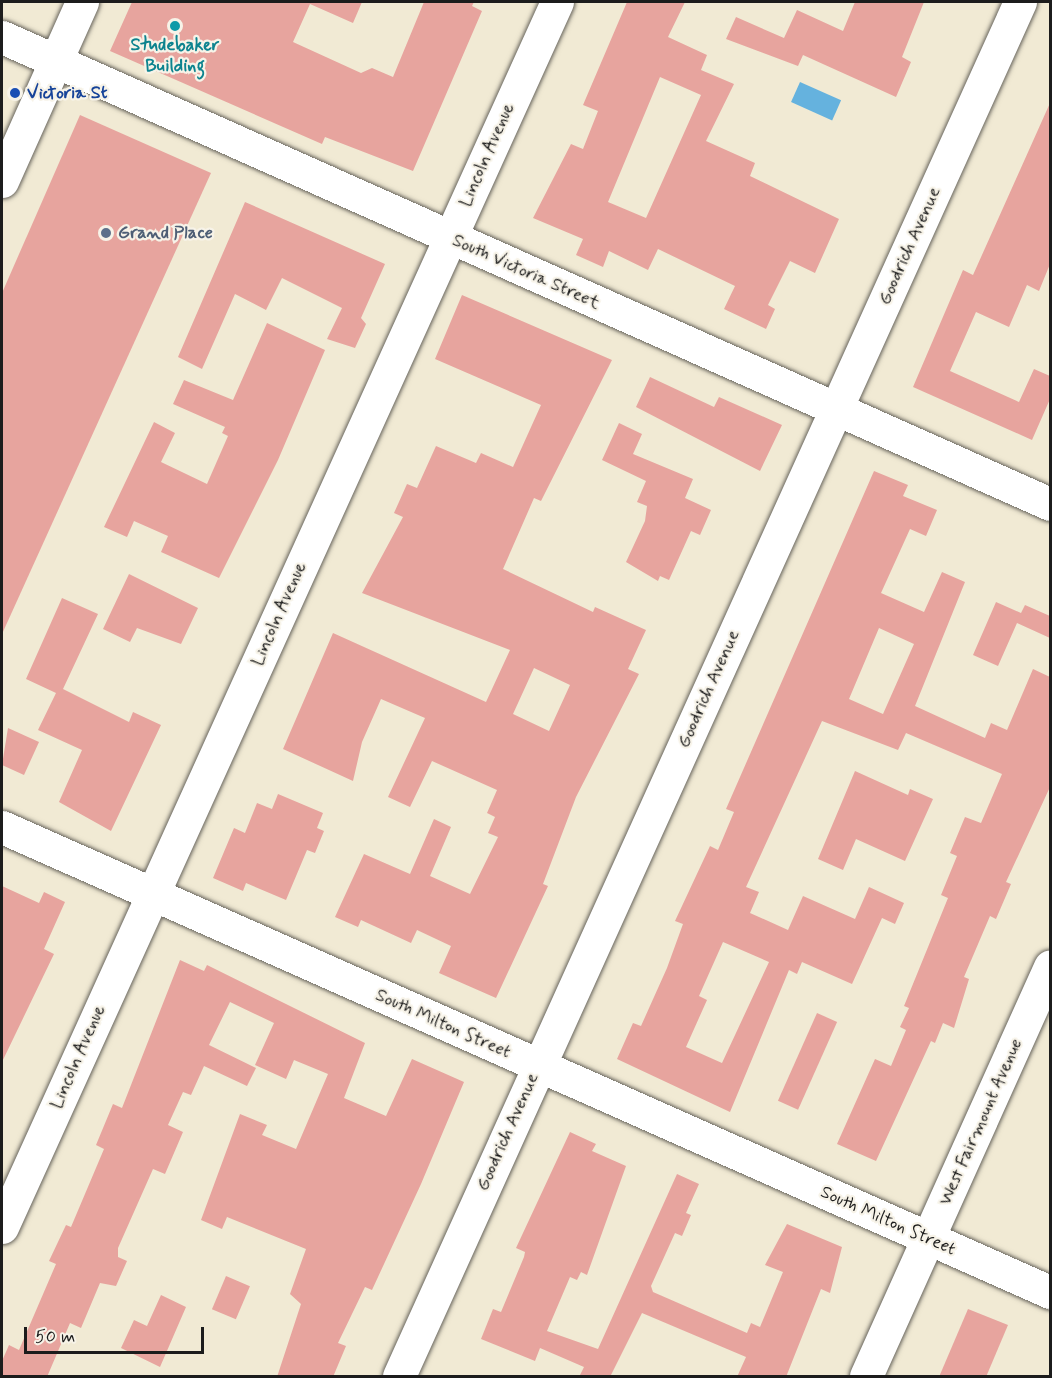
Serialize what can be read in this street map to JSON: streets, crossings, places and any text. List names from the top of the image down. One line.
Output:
{"streets":{"street":["Lincoln Avenue","Goodrich Avenue","South Victoria Street","South Milton Street","West Fairmount Avenue"]},"crossings":[["Lincoln Avenue","South Victoria Street"],["Lincoln Avenue","South Milton Street"],["Goodrich Avenue","South Victoria Street"],["Goodrich Avenue","South Milton Street"],["South Milton Street","West Fairmount Avenue"]],"places":["Studebaker Building","Victoria St","Grand Place"],"scale_bar":"50 m"}
